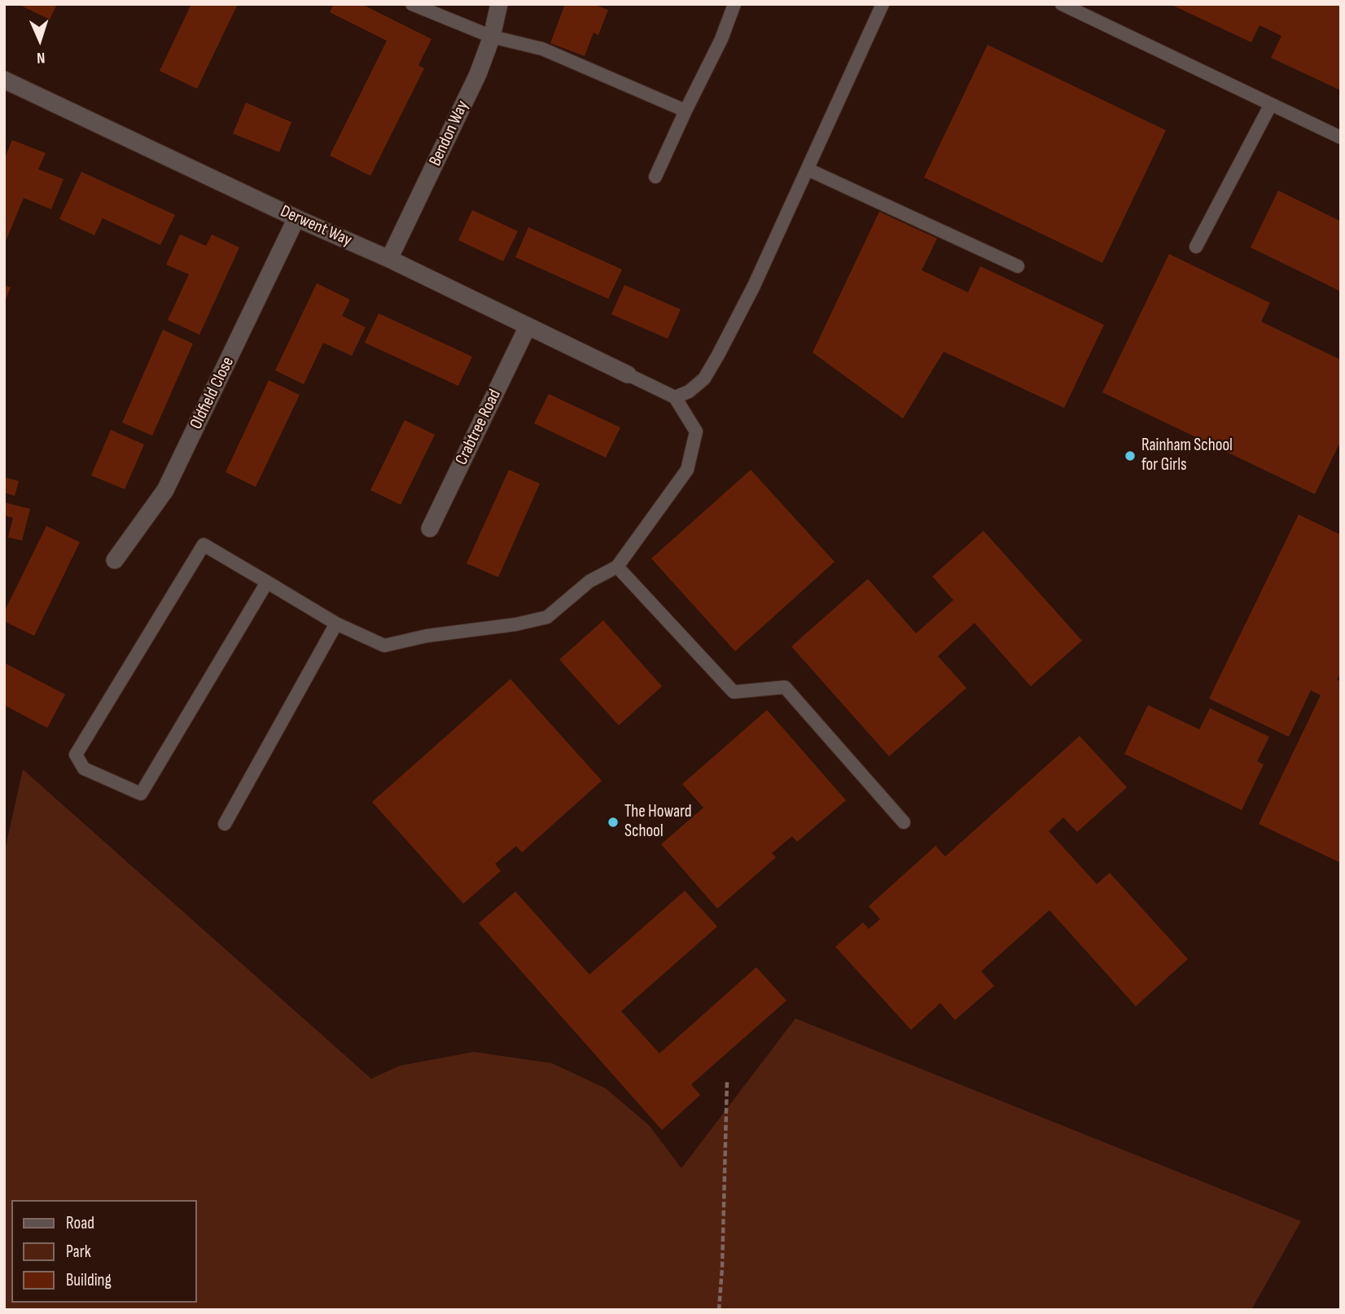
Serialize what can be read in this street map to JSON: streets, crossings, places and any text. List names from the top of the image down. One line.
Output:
{"streets":{"street":["Bendon Way","Derwent Way","Oldfield Close","Crabtree Road"]},"crossings":[["Bendon Way","Derwent Way"],["Derwent Way","Oldfield Close"],["Derwent Way","Crabtree Road"]],"places":["Rainham School for Girls","The Howard School"],"legend":["Road","Park","Building"],"north":"bottom"}
